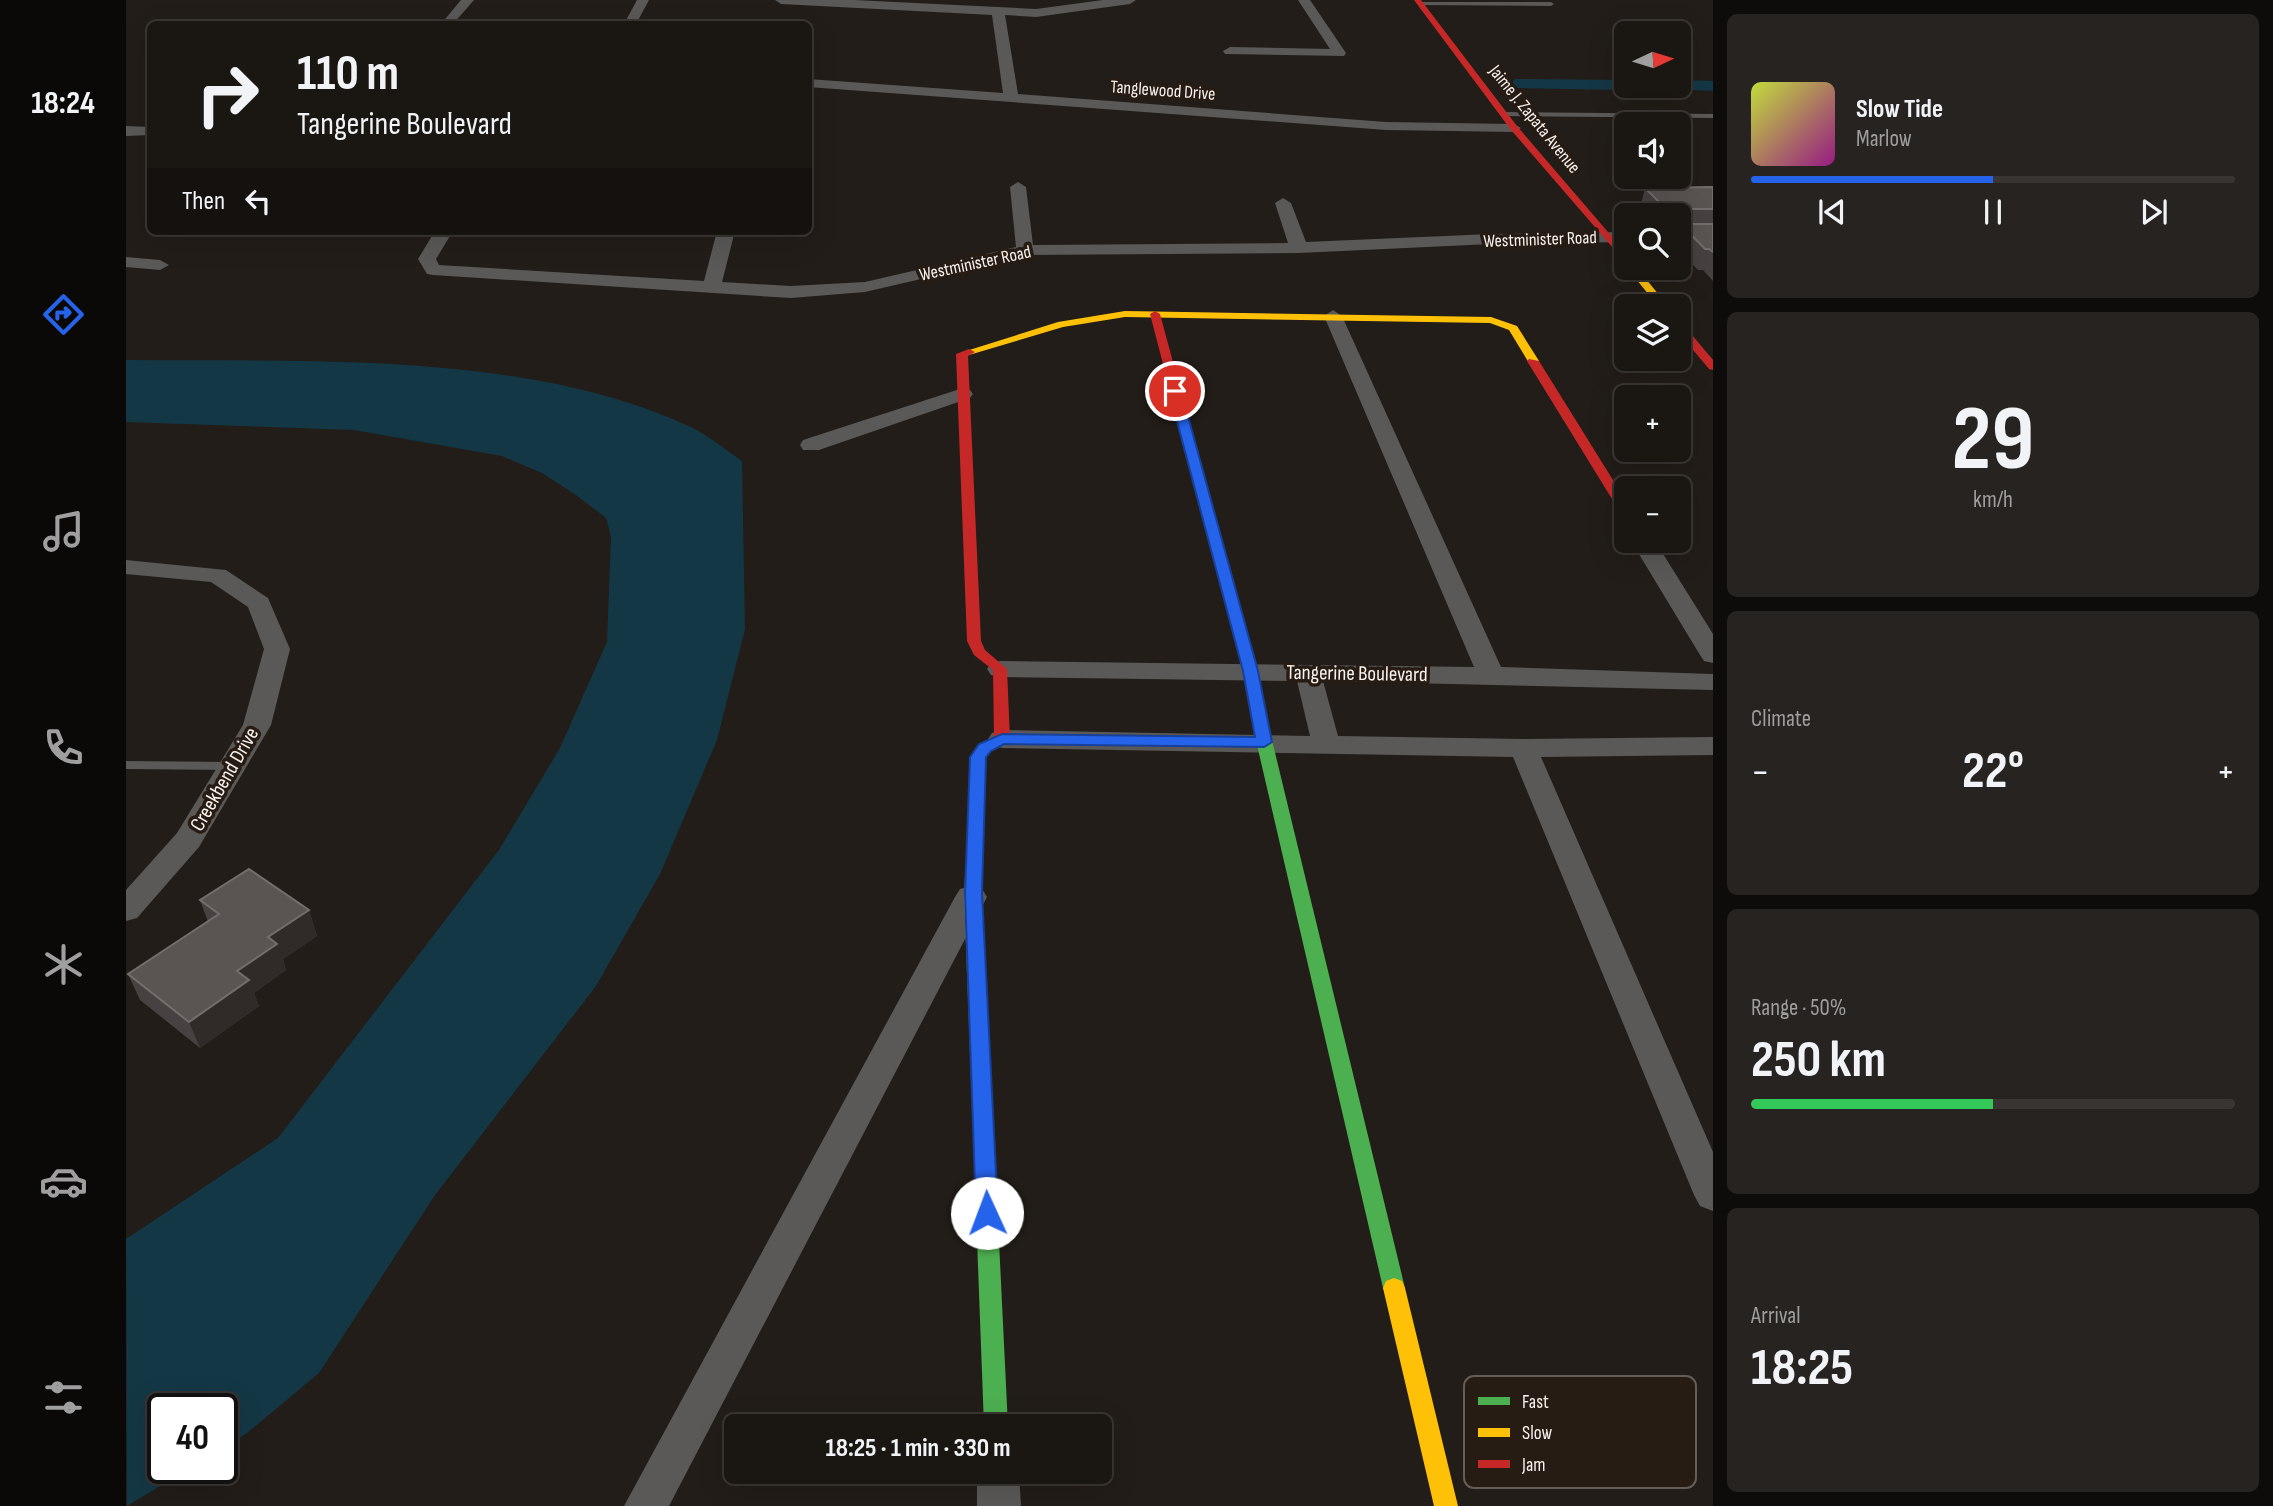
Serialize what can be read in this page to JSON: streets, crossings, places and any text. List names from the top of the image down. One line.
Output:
{"streets":{"street":["Tanglewood Drive","Jaime J. Zapata Avenue","Westminister Road","Tangerine Boulevard","Creekbend Drive"]},"crossings":[["Tanglewood Drive","Jaime J. Zapata Avenue"],["Jaime J. Zapata Avenue","Westminister Road"]],"legend":["Fast","Slow","Jam"],"north":"right","page":{"tabs":"18:24","map_buttons":["+","−"],"turn":["110 m","Tangerine Boulevard"],"song":["Slow Tide","Marlow"],"then":"Then","tile":[["29","km/h"],"Climate",["Range · 50%","250 km"],["Arrival","18:25"]],"heat":["−","22°","+"],"limit":"40","trip":"18:25 · 1 min · 330 m"}}
